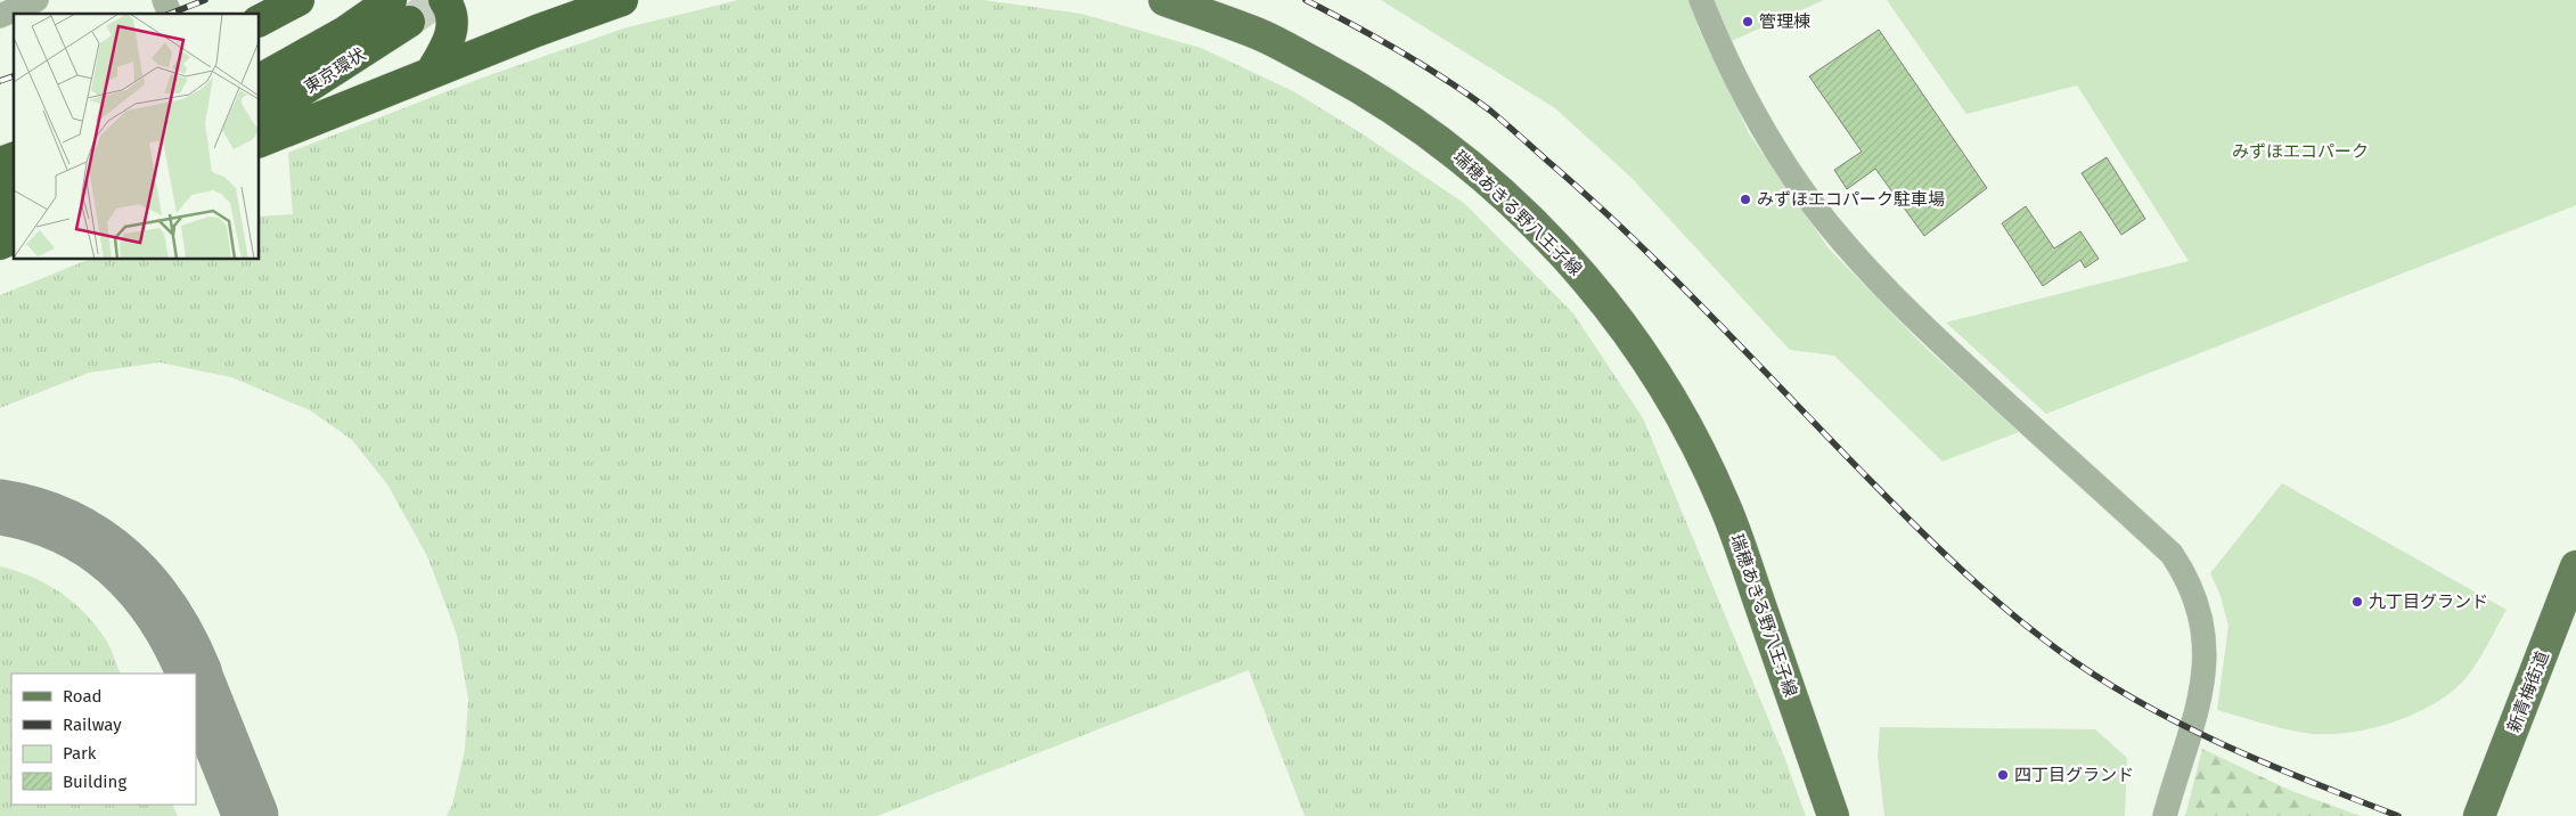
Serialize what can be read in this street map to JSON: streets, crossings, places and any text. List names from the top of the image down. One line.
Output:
{"streets":{"highway":["東京環状"],"main road":["瑞穂あきる野八王子線","新青梅街道"]},"parks":["みずほエコパーク"],"places":["管理棟","みずほエコパーク駐車場","九丁目グランド","四丁目グランド"],"legend":["Road","Railway","Park","Building"]}
